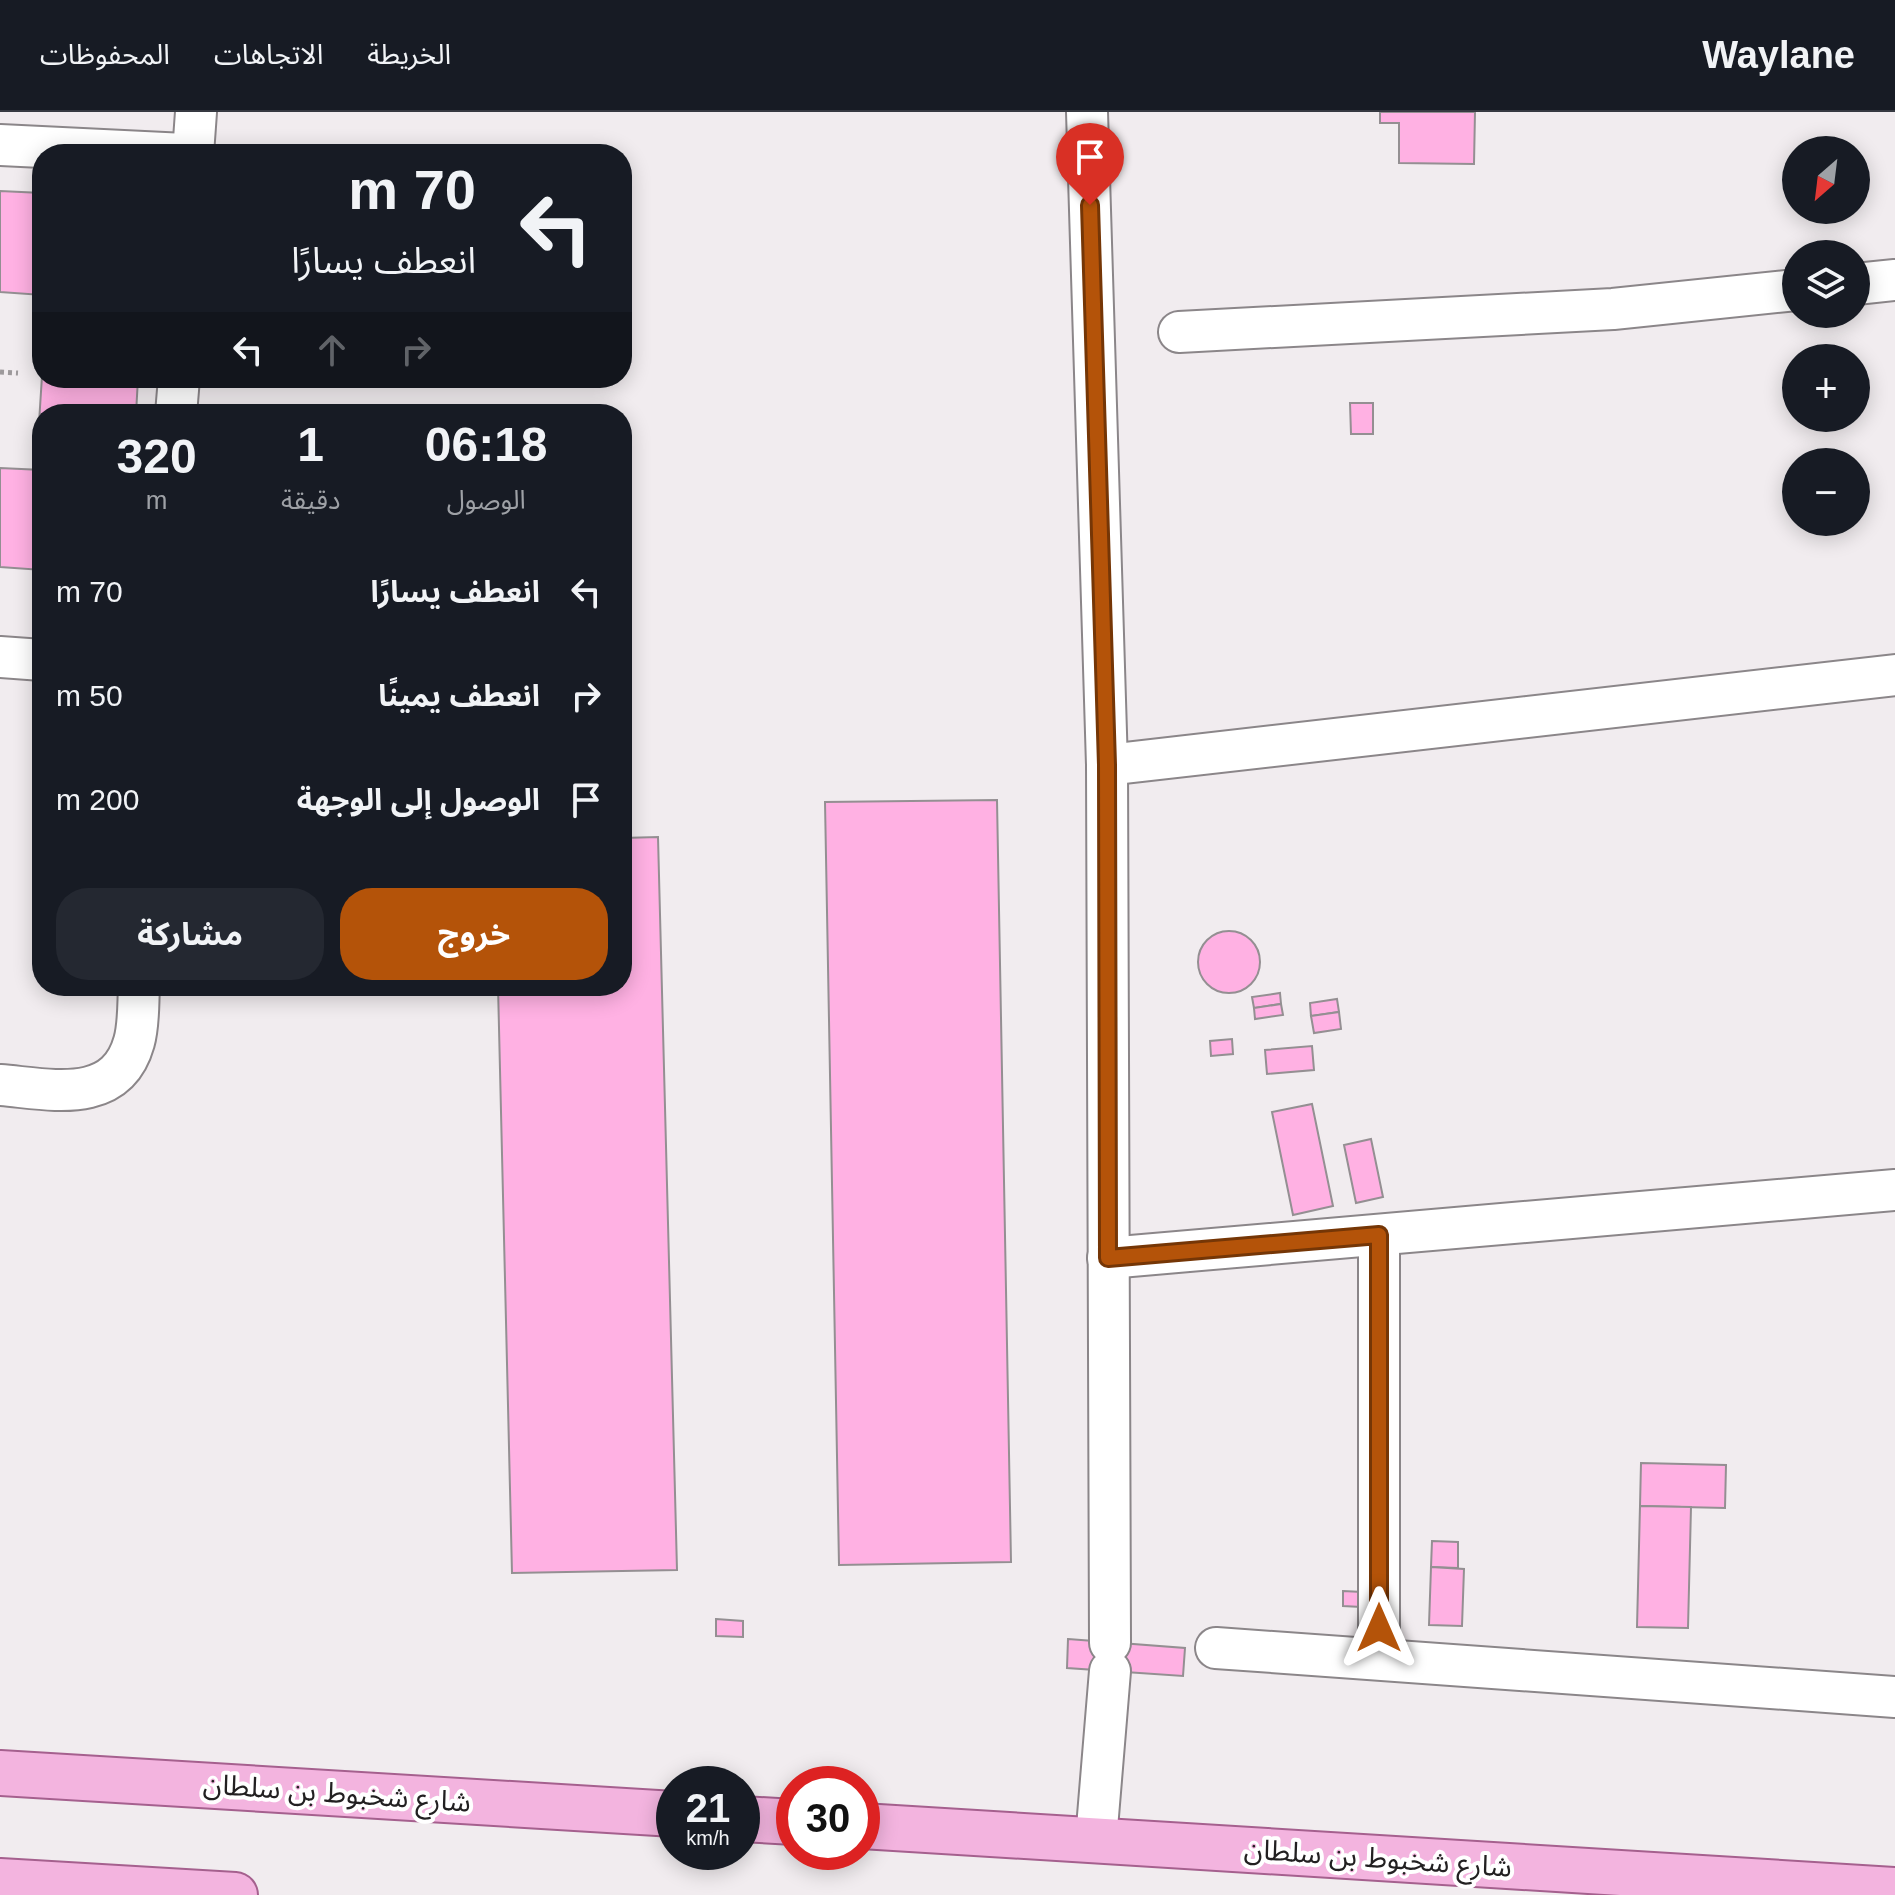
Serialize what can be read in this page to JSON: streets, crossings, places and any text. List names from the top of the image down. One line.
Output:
{"streets":{"main road":["شارع شخبوط بن سلطان"]},"north":"bottom left","page":{"header":"Waylane","nav":["الخريطة","الاتجاهات","المحفوظات"],"map_buttons":["+","−"],"turn":["70 m","انعطف يسارًا"],"eta":["06:18","الوصول","1","دقيقة","320","m"],"list":[{"name":"انعطف يسارًا","value":"70 m"},{"name":"انعطف يمينًا","value":"50 m"},{"name":"الوصول إلى الوجهة","value":"200 m"}],"buttons":["خروج","مشاركة"],"speed":"21 km/h","limit":"30"}}
